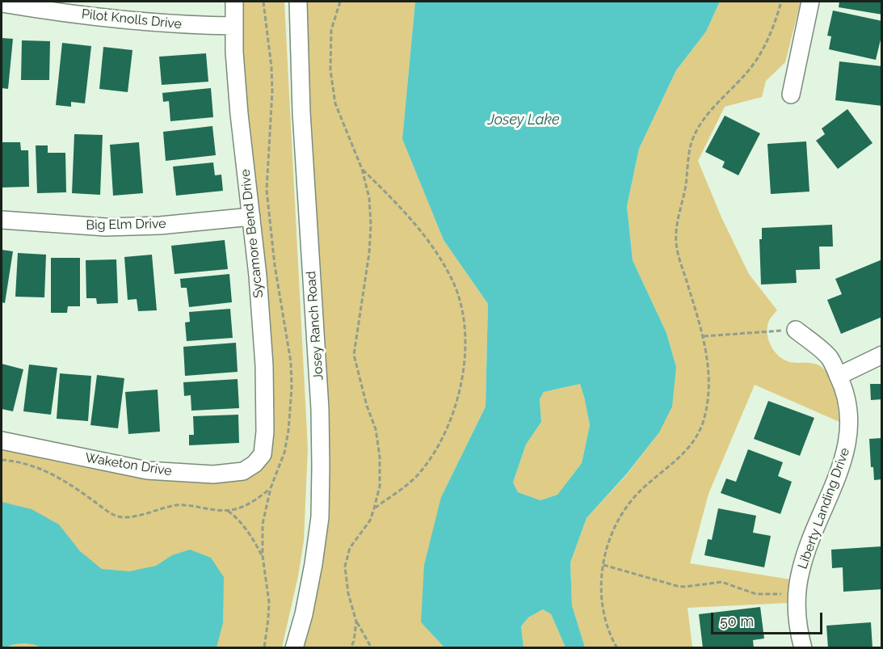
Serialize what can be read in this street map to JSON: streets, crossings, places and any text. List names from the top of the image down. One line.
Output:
{"streets":{"street":["Pilot Knolls Drive","Big Elm Drive","Sycamore Bend Drive","Josey Ranch Road","Waketon Drive","Liberty Landing Drive"]},"crossings":[["Pilot Knolls Drive","Sycamore Bend Drive"],["Big Elm Drive","Sycamore Bend Drive"],["Sycamore Bend Drive","Waketon Drive"]],"water":["Josey Lake"],"scale_bar":"50 m"}
